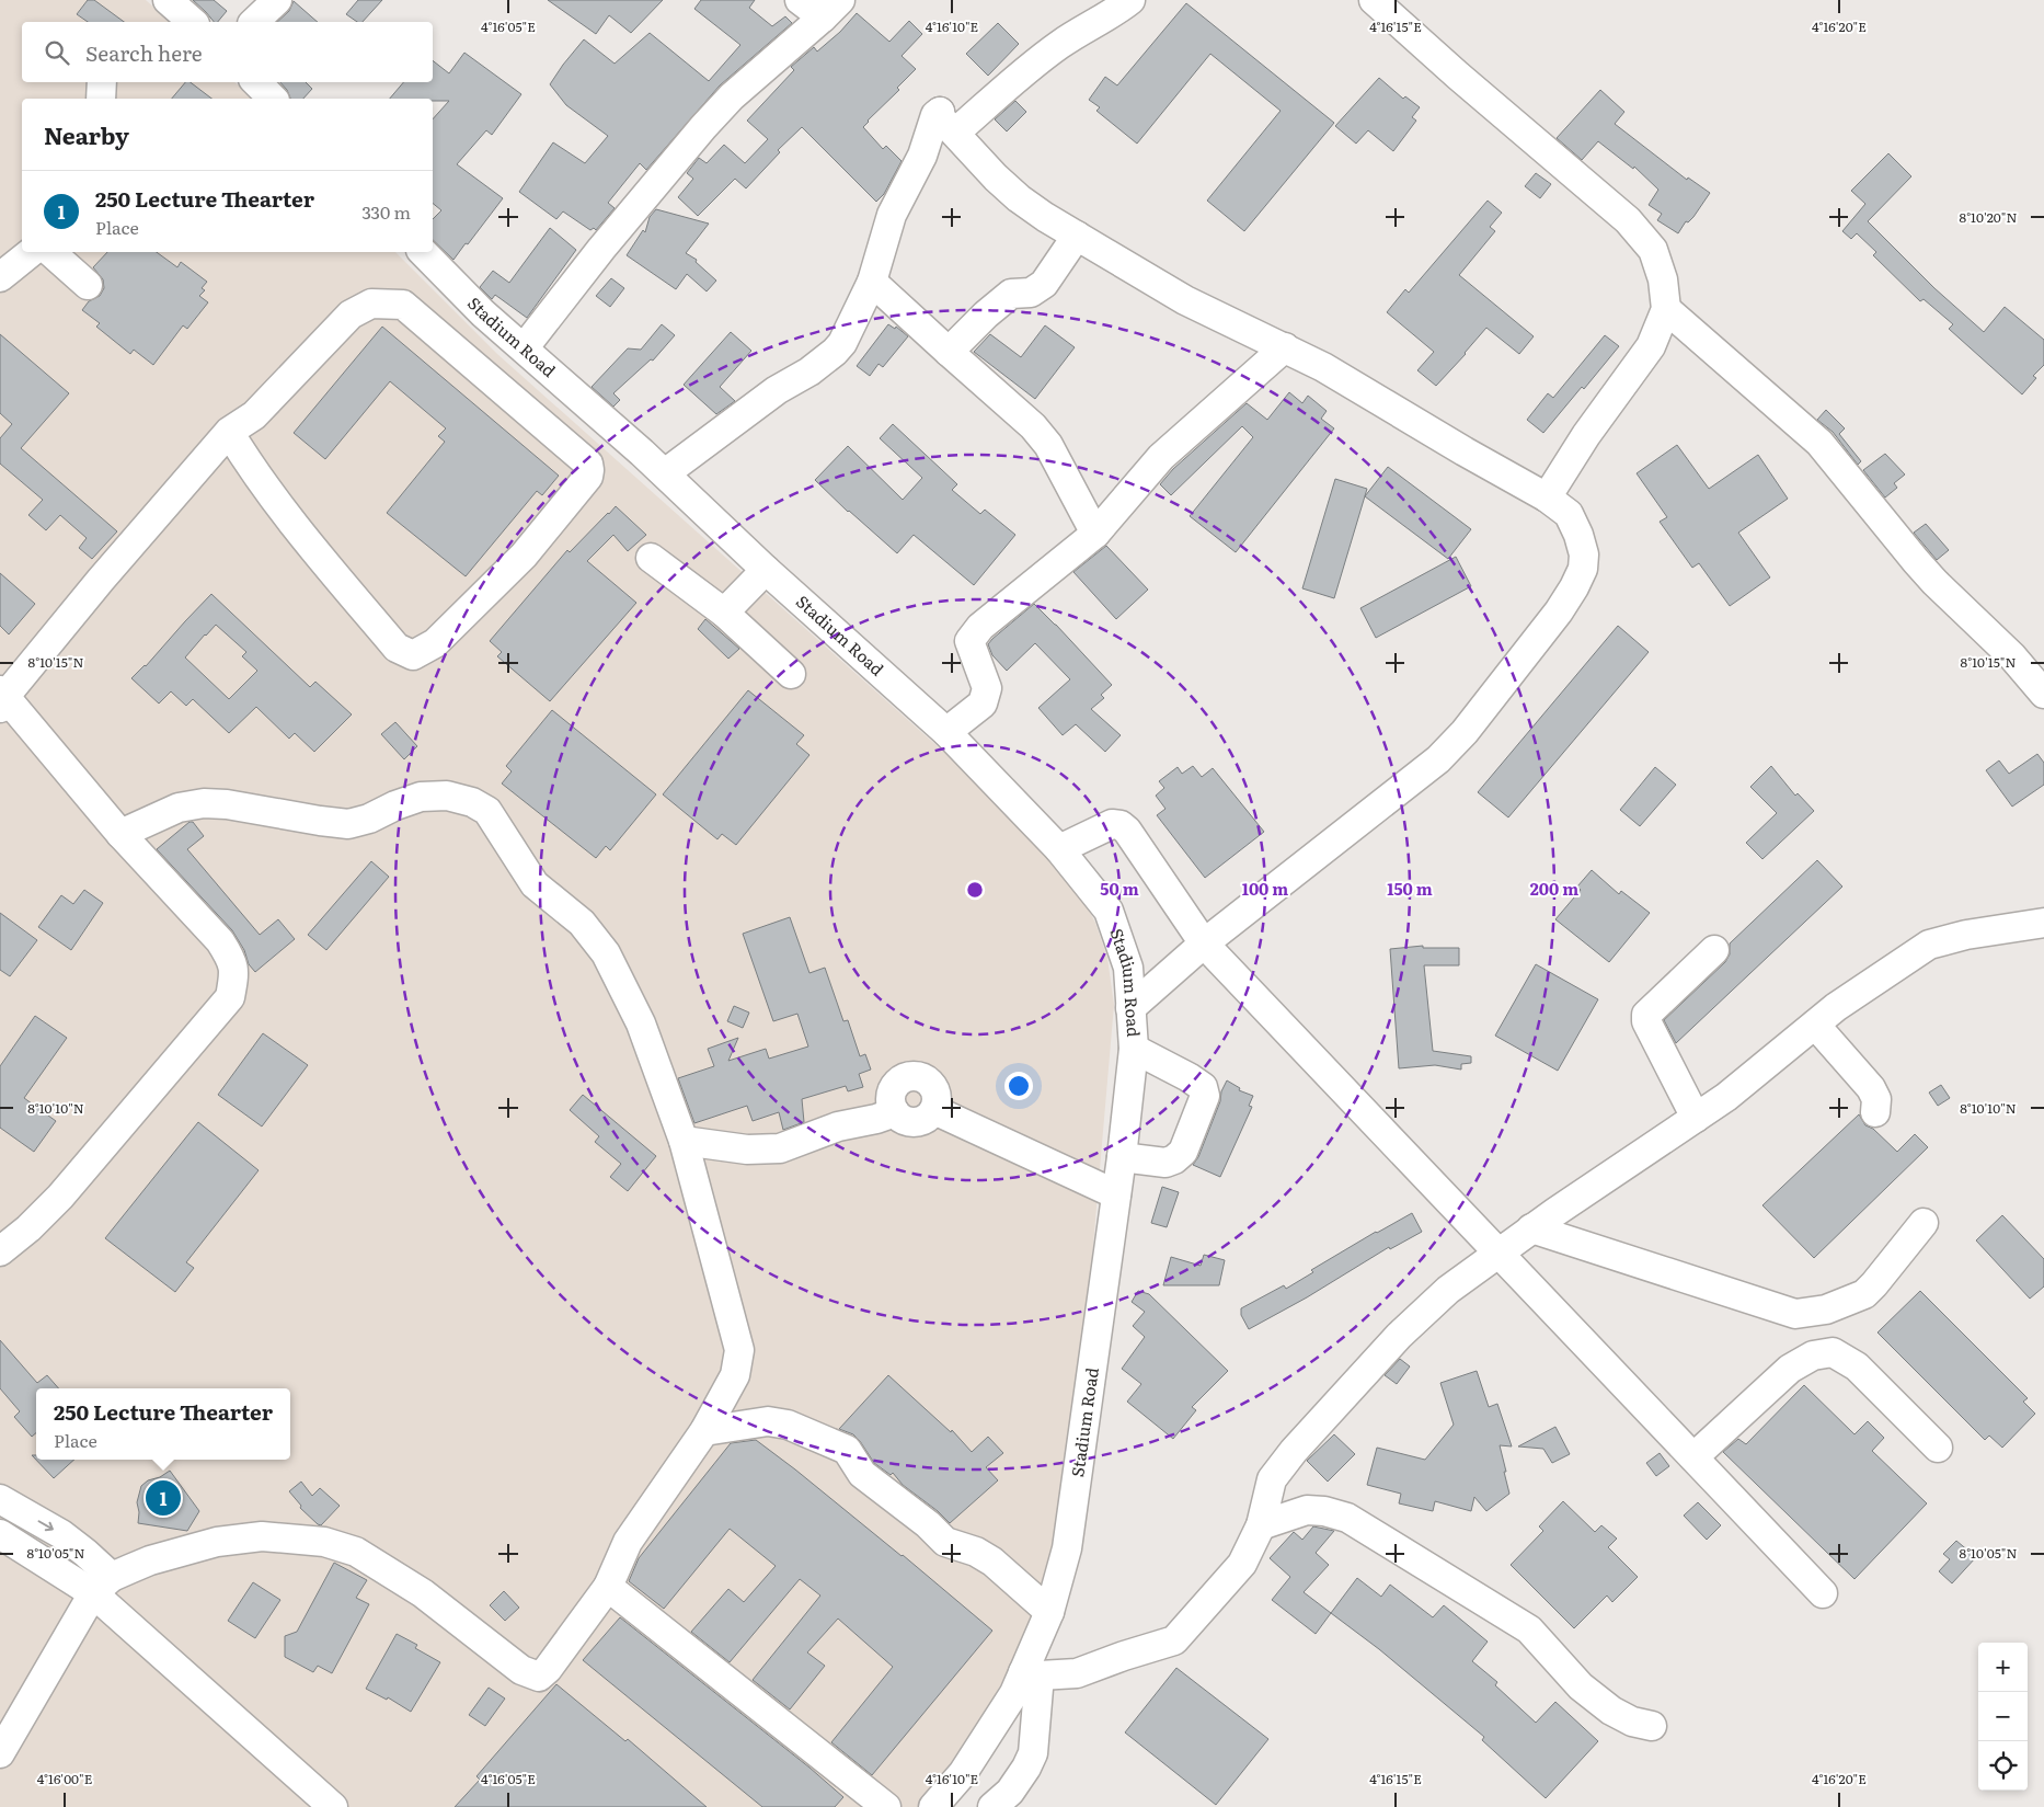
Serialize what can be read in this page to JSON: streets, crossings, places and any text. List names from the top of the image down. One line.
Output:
{"streets":{"street":["Stadium Road"]},"page":{"search":"Search here","heading":"Nearby","list":[{"mark":"1","name":"250 Lecture Thearter","note":"Place","value":"330 m"}],"popup":["250 Lecture Thearter","Place"],"pins":"1","map_buttons":["+","−"]},"coordinates":["4°16'05\"E","4°16'10\"E","4°16'15\"E","4°16'20\"E","8°10'20\"N","8°10'15\"N","8°10'10\"N","8°10'05\"N","4°16'00\"E"],"rings":["50 m","100 m","150 m","200 m"]}
